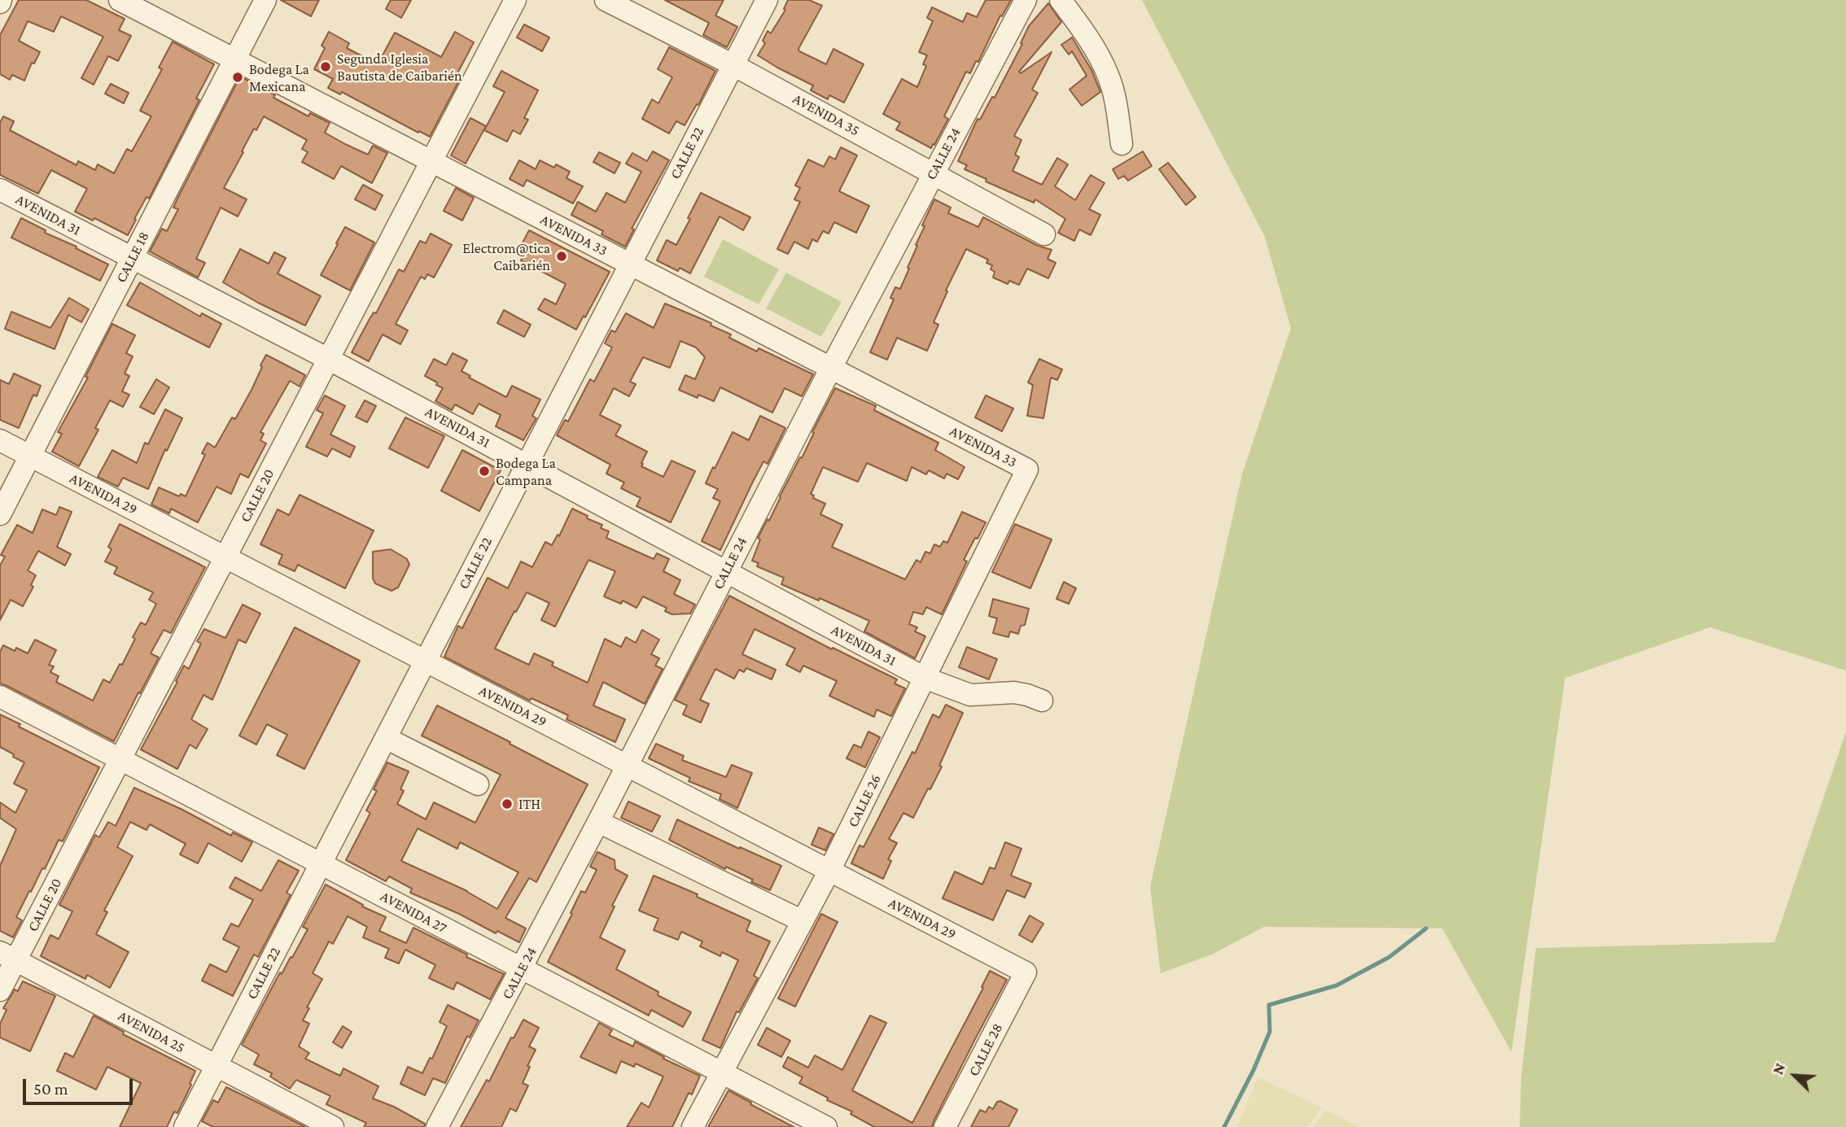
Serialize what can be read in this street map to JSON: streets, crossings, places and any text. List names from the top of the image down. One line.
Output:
{"streets":{"street":["AVENIDA 35","CALLE 22","CALLE 24","AVENIDA 31","AVENIDA 33","CALLE 18","AVENIDA 29","CALLE 20","CALLE 26","AVENIDA 27","AVENIDA 25","CALLE 28"]},"crossings":[["AVENIDA 35","CALLE 22"],["AVENIDA 35","CALLE 24"],["CALLE 22","AVENIDA 31"],["CALLE 22","AVENIDA 33"],["CALLE 22","AVENIDA 29"],["CALLE 22","AVENIDA 27"],["CALLE 22","AVENIDA 25"],["CALLE 24","AVENIDA 31"],["CALLE 24","AVENIDA 33"],["CALLE 24","AVENIDA 29"],["CALLE 24","AVENIDA 27"],["AVENIDA 31","CALLE 18"],["AVENIDA 31","CALLE 20"],["AVENIDA 31","CALLE 26"],["AVENIDA 33","CALLE 18"],["AVENIDA 33","CALLE 20"],["AVENIDA 33","CALLE 26"],["CALLE 18","AVENIDA 29"],["AVENIDA 29","CALLE 20"],["AVENIDA 29","CALLE 26"],["AVENIDA 29","CALLE 28"],["CALLE 20","AVENIDA 27"],["CALLE 20","AVENIDA 25"],["CALLE 26","AVENIDA 27"]],"places":["Segunda Iglesia Bautista de Caibarién","Bodega La Mexicana","Electrom@tica Caibarién","Bodega La Campana","ITH"],"scale_bar":"50 m","north":"top left"}
